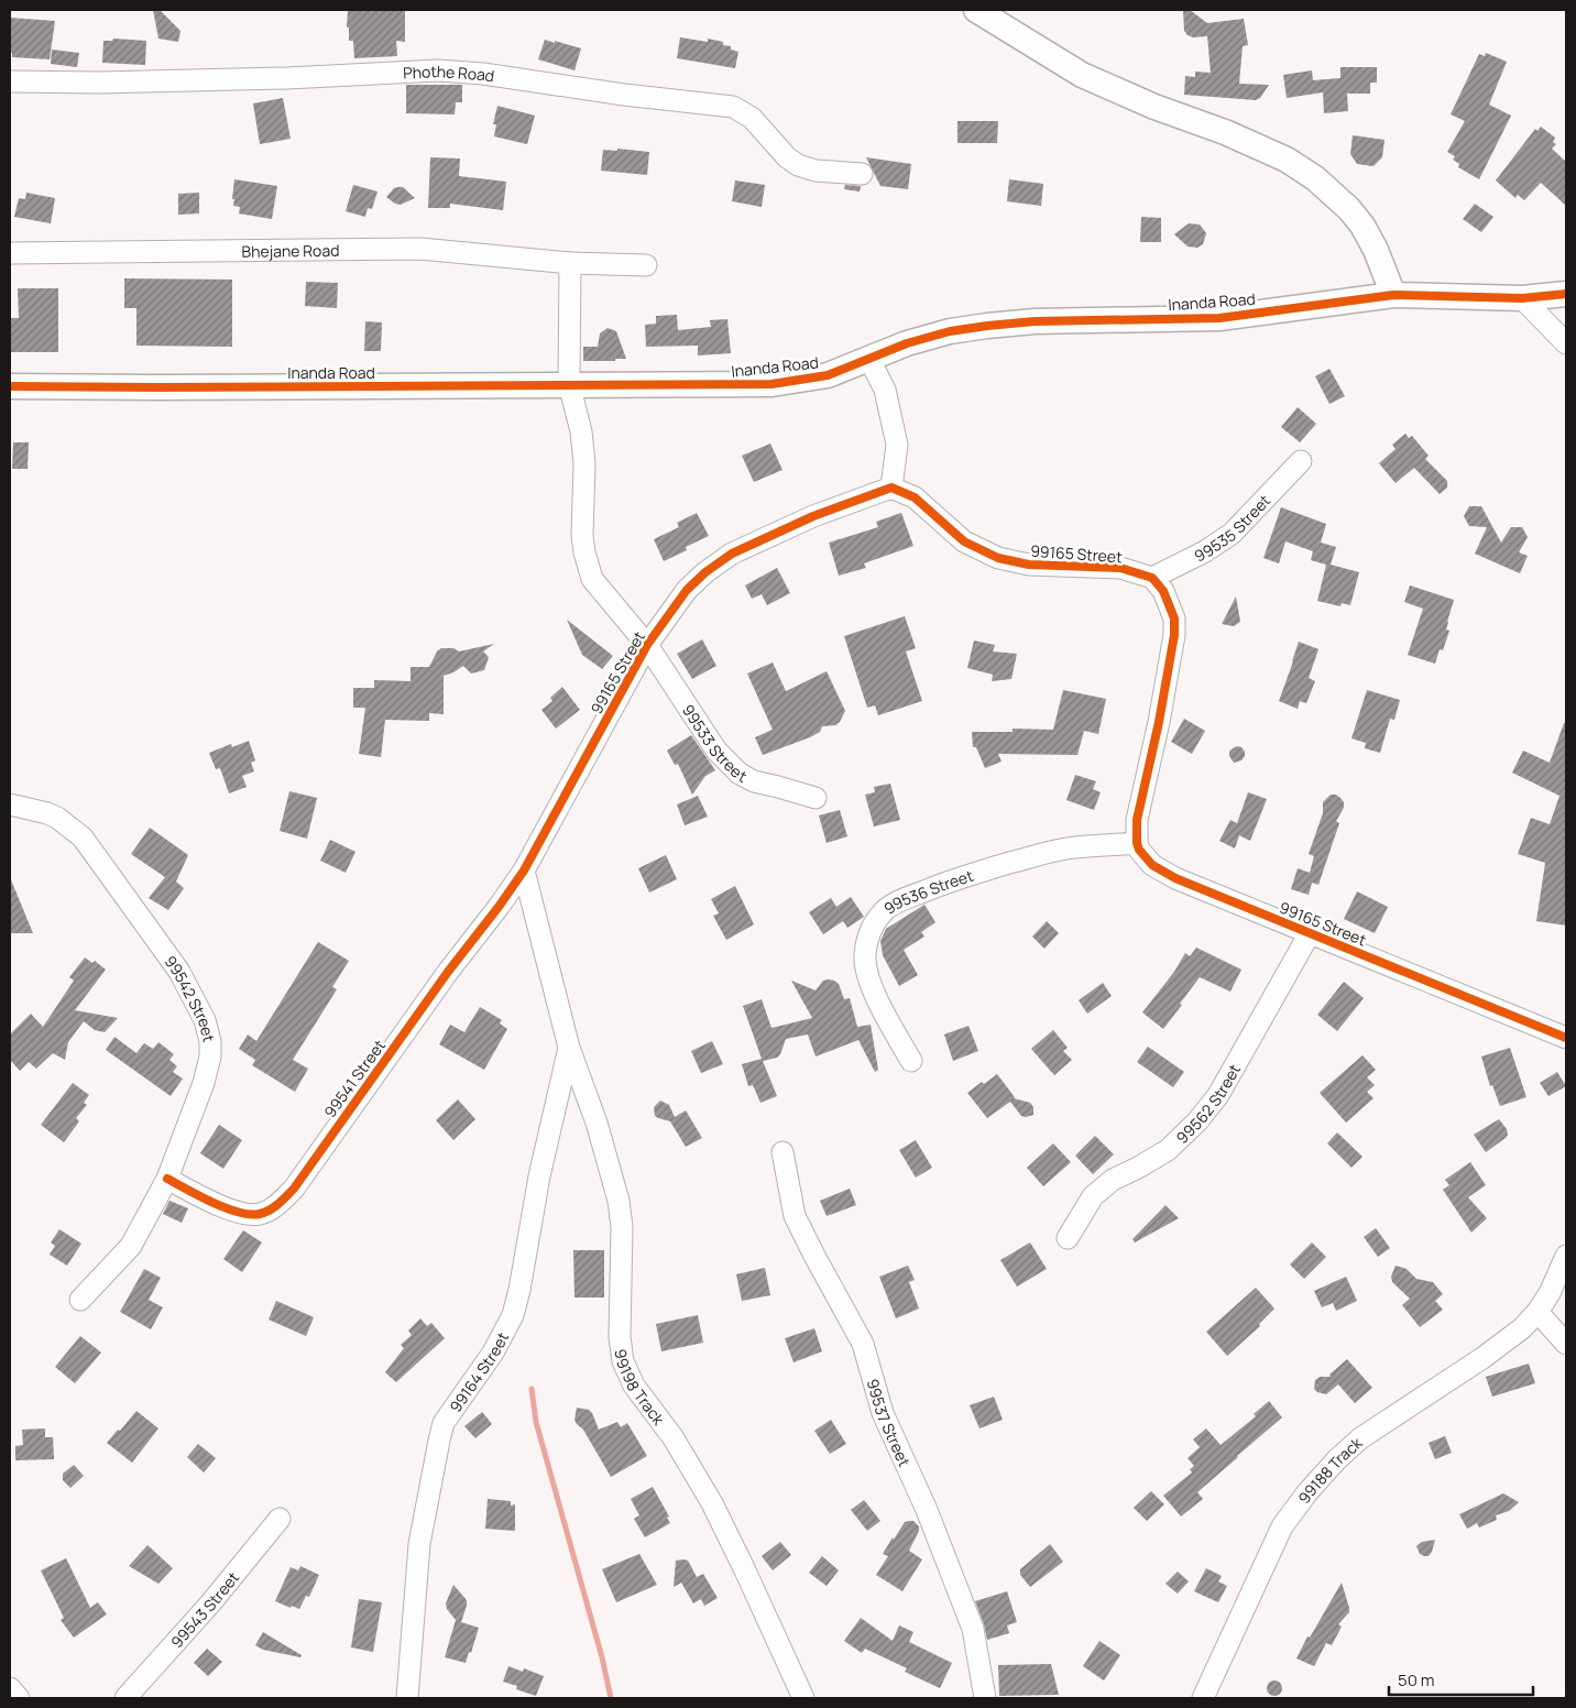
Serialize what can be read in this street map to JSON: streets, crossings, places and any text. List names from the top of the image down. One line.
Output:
{"streets":{"street":["Phothe Road","Bhejane Road","Inanda Road","99535 Street","99165 Street","99533 Street","99536 Street","99542 Street","99541 Street","99562 Street","99164 Street","99198 Track","99537 Street","99188 Track","99543 Street"]},"crossings":[["99535 Street","99165 Street"],["99165 Street","99533 Street"],["99165 Street","99536 Street"],["99165 Street","99541 Street"],["99165 Street","99562 Street"],["99542 Street","99541 Street"],["99164 Street","99198 Track"]],"scale_bar":"50 m"}
